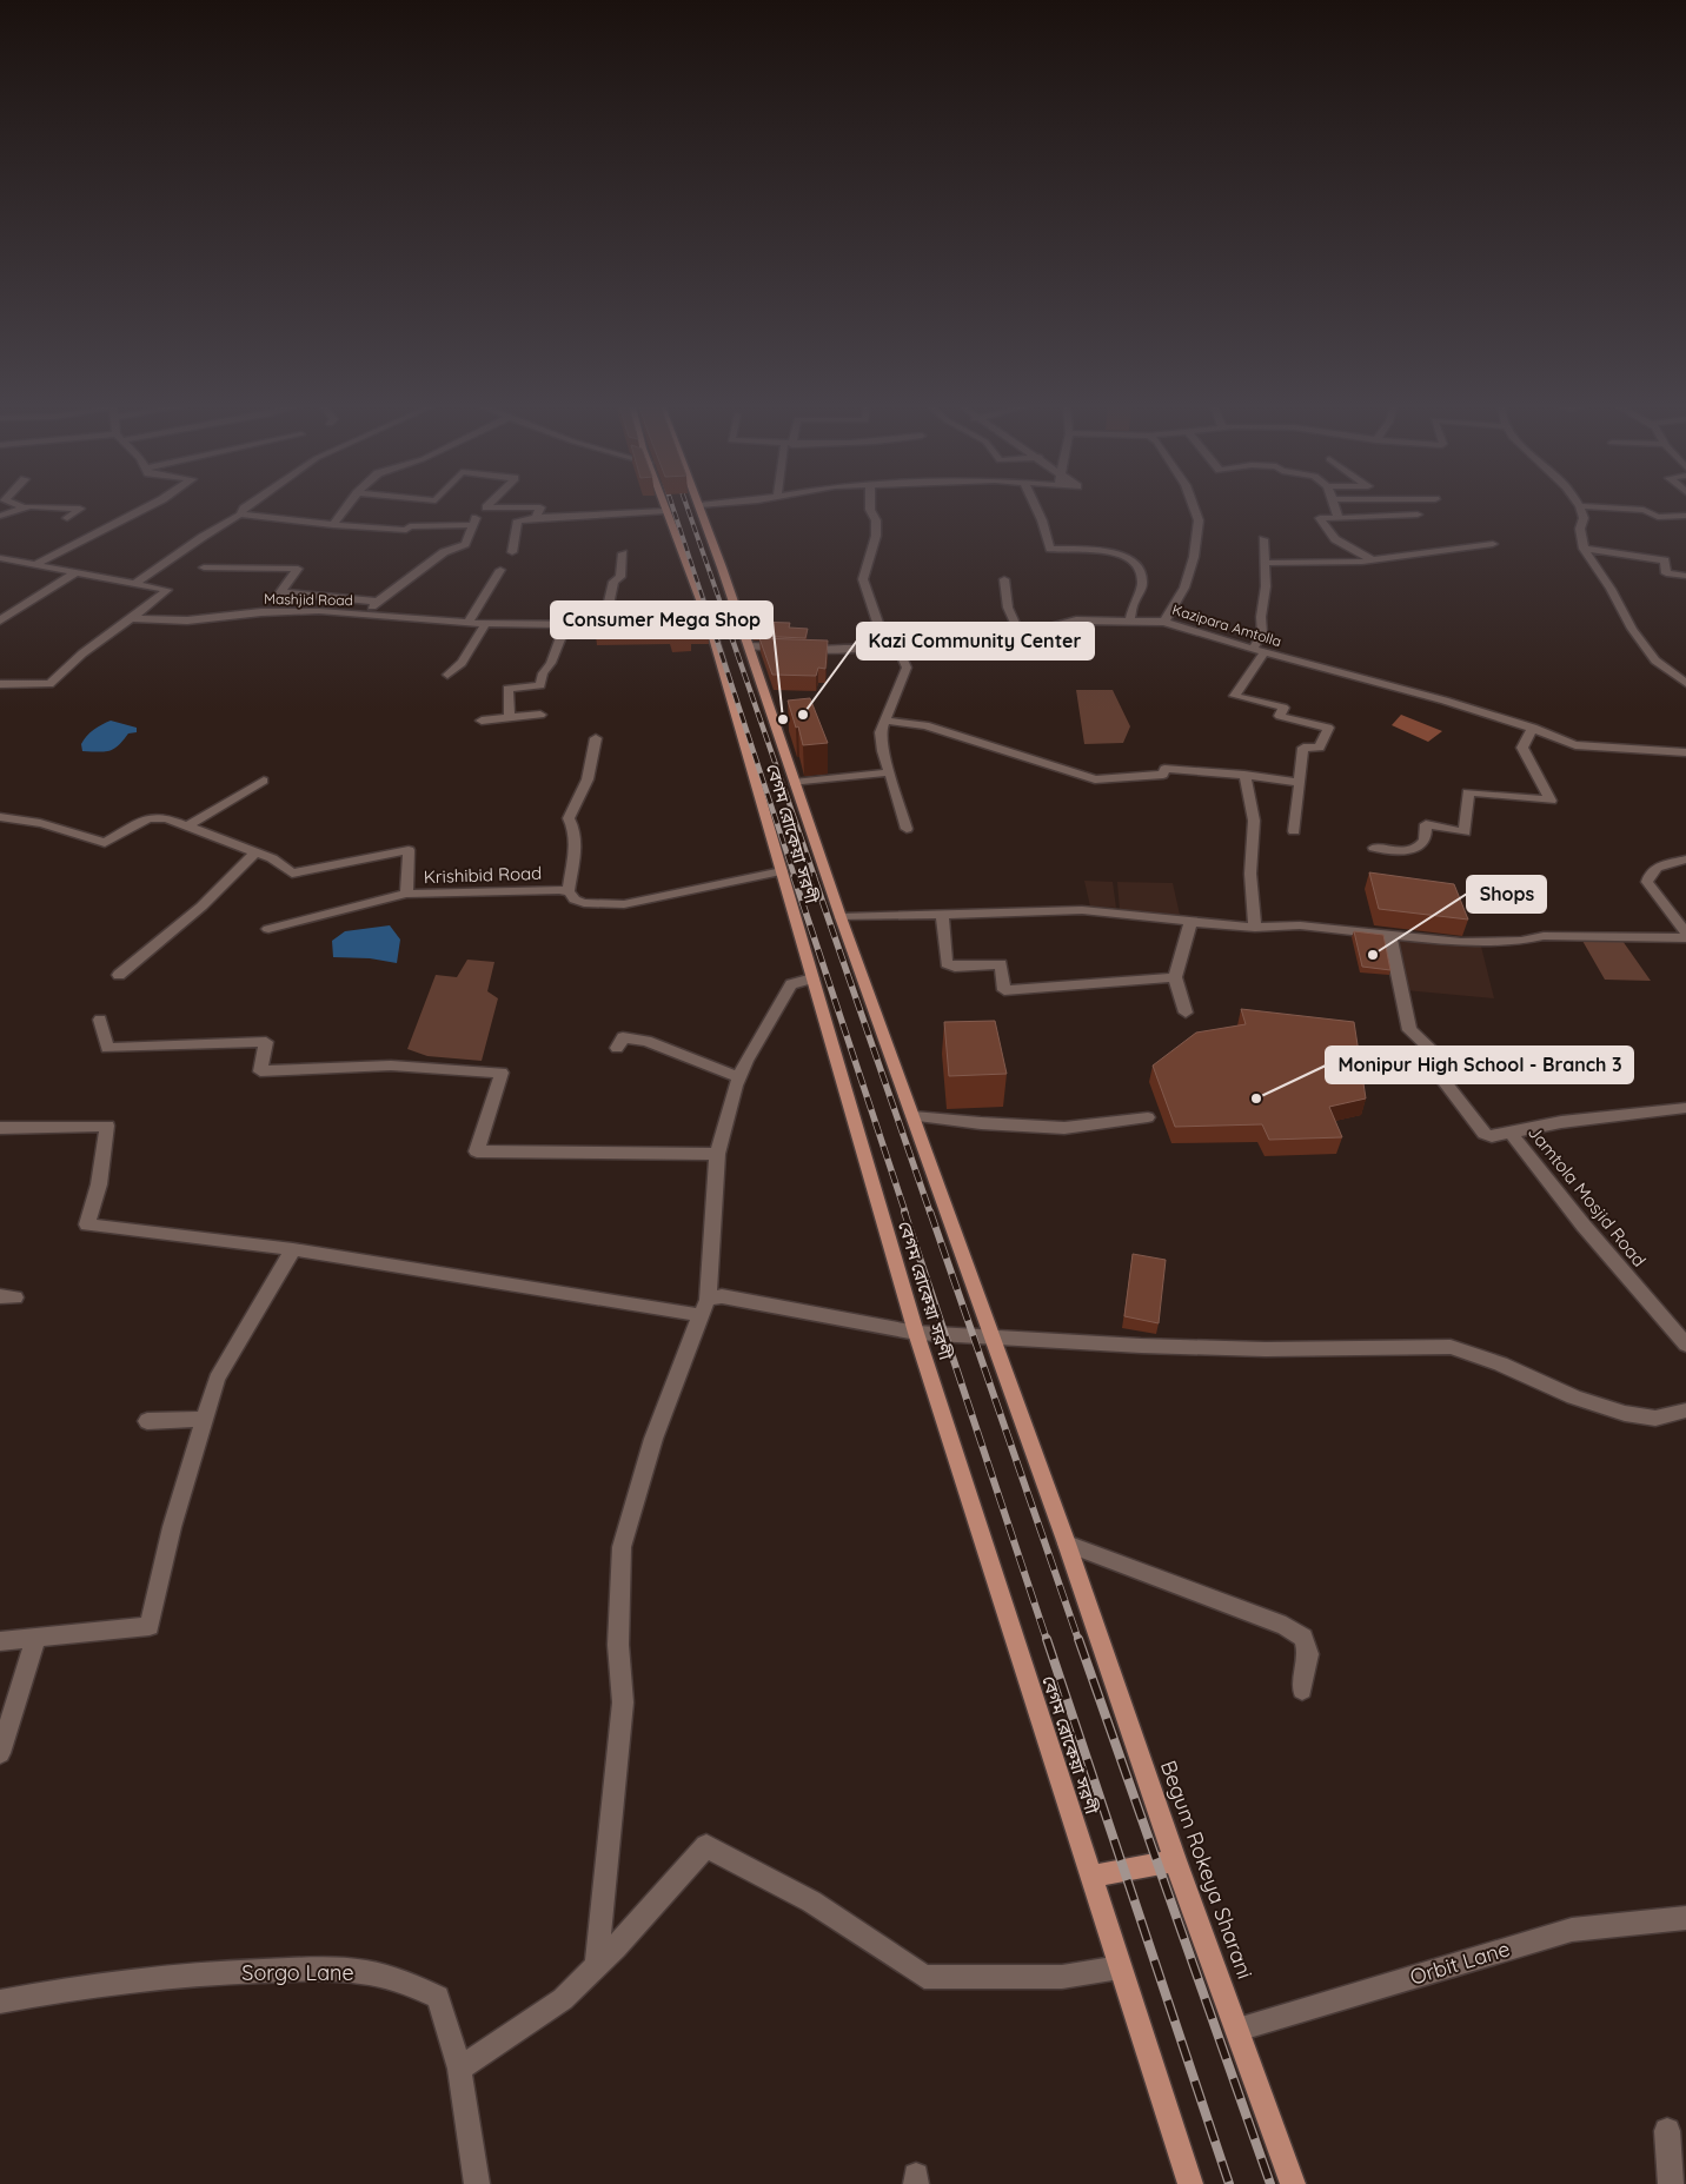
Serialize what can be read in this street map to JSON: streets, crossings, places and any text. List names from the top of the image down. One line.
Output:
{"streets":{"main road":["বেগম রোকেয়া সরণী","Begum Rokeya Sharani"],"street":["Mashjid Road","Kazipara Amtolla","Krishibid Road","Jamtola Mosjid Road","Orbit Lane","Sorgo Lane"]},"crossings":[["Kazipara Amtolla","বেগম রোকেয়া সরণী"],["বেগম রোকেয়া সরণী","Krishibid Road"],["বেগম রোকেয়া সরণী","Begum Rokeya Sharani"],["Begum Rokeya Sharani","Orbit Lane"]],"places":["Kazi Community Center","Consumer Mega Shop","Shops","Monipur High School - Branch 3"]}
